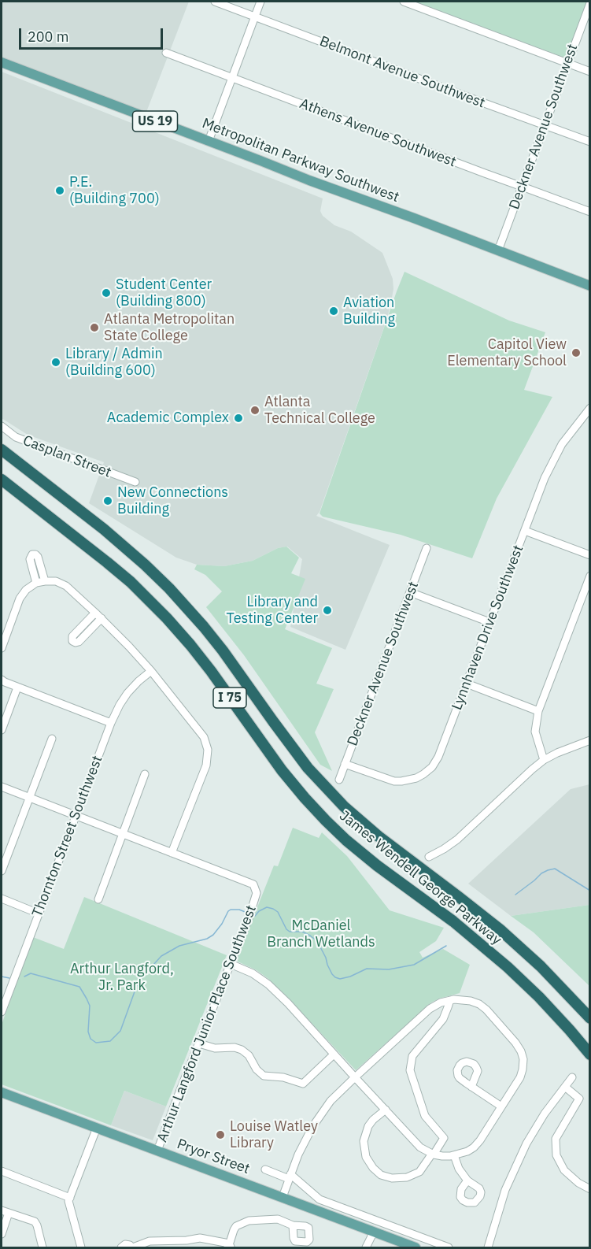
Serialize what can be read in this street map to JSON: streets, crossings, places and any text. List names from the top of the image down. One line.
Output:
{"streets":{"highway":["I 75","James Wendell George Parkway"],"main road":["US 19","Metropolitan Parkway Southwest","Pryor Street"],"street":["Belmont Avenue Southwest","Deckner Avenue Southwest","Athens Avenue Southwest","Casplan Street","Lynnhaven Drive Southwest","Thornton Street Southwest","Arthur Langford Junior Place Southwest"]},"crossings":[["Belmont Avenue Southwest","Deckner Avenue Southwest"],["Deckner Avenue Southwest","Athens Avenue Southwest"],["Deckner Avenue Southwest","Metropolitan Parkway Southwest"],["Deckner Avenue Southwest","Lynnhaven Drive Southwest"],["Thornton Street Southwest","Arthur Langford Junior Place Southwest"],["Arthur Langford Junior Place Southwest","Pryor Street"]],"parks":["McDaniel Branch Wetlands","Arthur Langford, Jr. Park"],"places":["P.E. (Building 700)","Student Center (Building 800)","Aviation Building","Atlanta Metropolitan State College","Capitol View Elementary School","Library / Admin (Building 600)","Atlanta Technical College","Academic Complex","New Connections Building","Library and Testing Center","Louise Watley Library"],"scale_bar":"200 m"}
